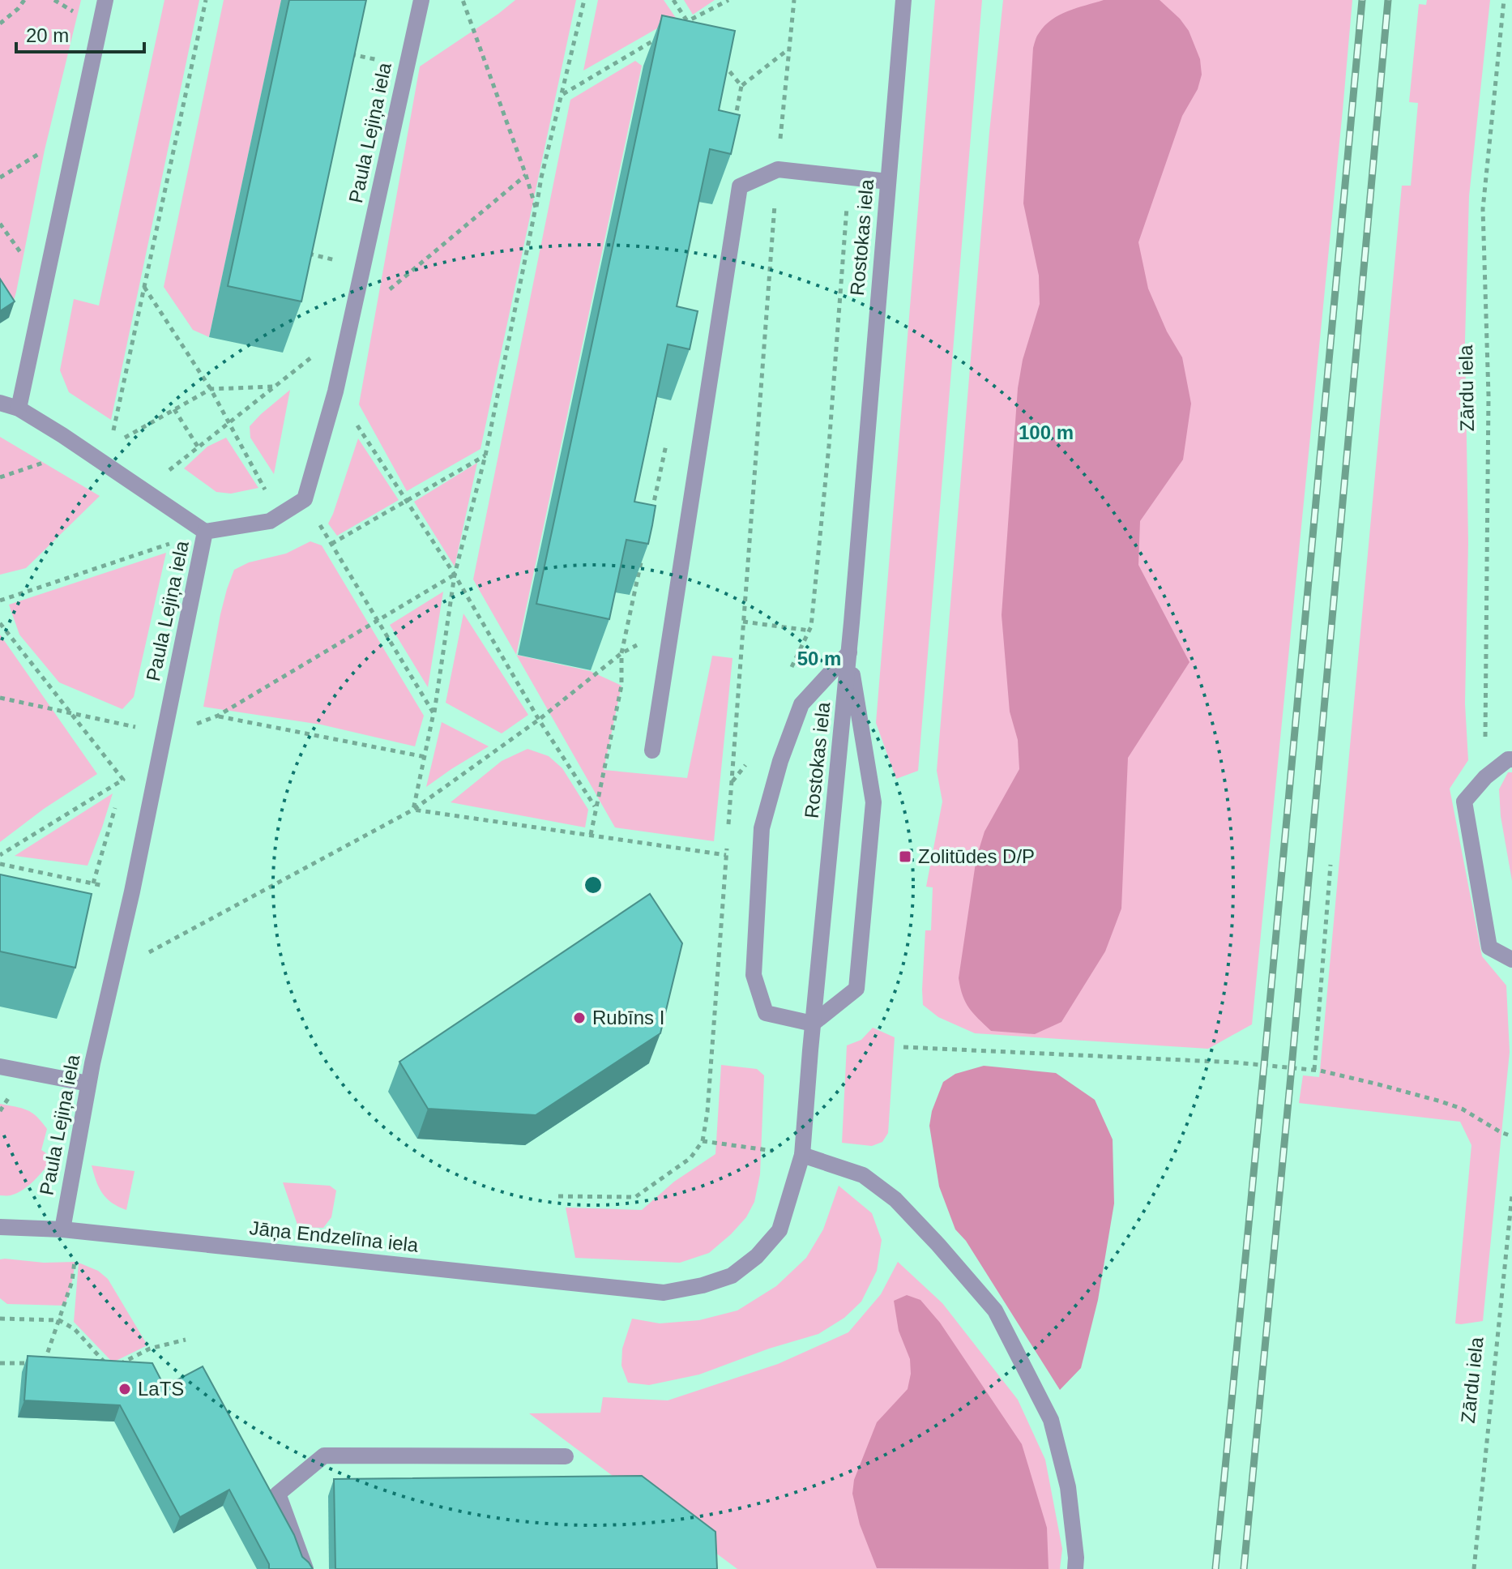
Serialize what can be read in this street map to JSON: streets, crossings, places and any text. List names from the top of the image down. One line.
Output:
{"streets":{"street":["Paula Lejiņa iela","Rostokas iela","Jāņa Endzelīna iela"],"path":["Zārdu iela"]},"crossings":[["Paula Lejiņa iela","Jāņa Endzelīna iela"],["Rostokas iela","Jāņa Endzelīna iela"]],"places":{"transit":["Zolitūdes D/P"],"other":["Rubīns I","LaTS"]},"scale_bar":"20 m","rings":["100 m","50 m"]}
